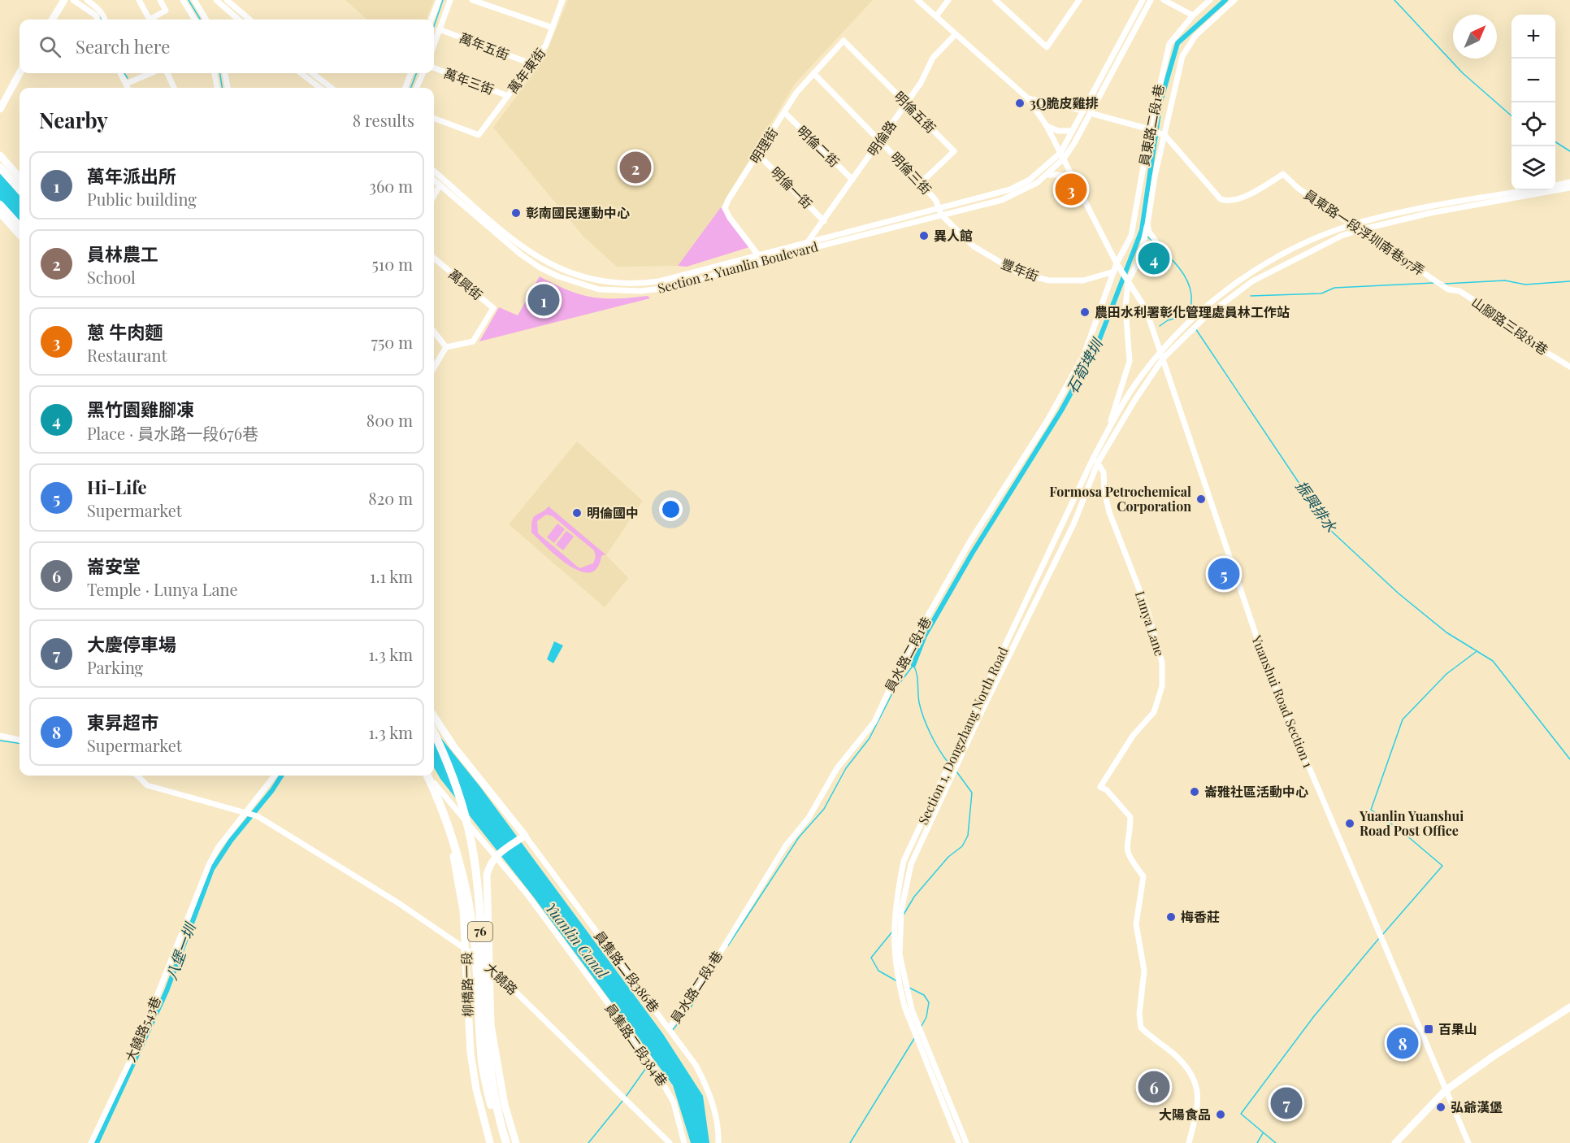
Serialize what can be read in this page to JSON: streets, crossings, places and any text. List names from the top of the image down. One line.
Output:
{"streets":{"highway":["76"],"main road":["柳橋路一段"],"street":["萬年五街","萬年東街","萬年三街","明倫五街","員東路二段1巷","明倫路","明理街","明倫二街","明倫三街","明倫一街","員東路一段浮圳南巷97弄","Section 2, Yuanlin Boulevard","豐年街","萬興街","山腳路三段81巷","Lunya Lane","員水路二段1巷","Yuanshui Road Section 1","Section 1, Dongzhang North Road","員集路二段386巷","大饒路","大饒路543巷","員集路二段384巷"]},"crossings":[["萬年五街","萬年東街"],["萬年東街","萬年三街"],["明倫五街","明倫路"],["明倫五街","明理街"],["明倫五街","明倫三街"],["員東路二段1巷","員水路二段1巷"],["員東路二段1巷","Yuanshui Road Section 1"],["明倫路","明倫二街"],["明倫路","明倫三街"],["明倫路","明倫一街"],["明倫路","Section 2, Yuanlin Boulevard"],["明理街","明倫二街"],["明理街","明倫三街"],["明理街","明倫一街"],["明理街","Section 2, Yuanlin Boulevard"],["明倫三街","Section 2, Yuanlin Boulevard"],["明倫三街","豐年街"],["員東路一段浮圳南巷97弄","山腳路三段81巷"],["員東路一段浮圳南巷97弄","Section 1, Dongzhang North Road"],["Section 2, Yuanlin Boulevard","豐年街"],["Section 2, Yuanlin Boulevard","Yuanshui Road Section 1"],["豐年街","員水路二段1巷"],["Lunya Lane","Section 1, Dongzhang North Road"],["員水路二段1巷","Yuanshui Road Section 1"],["員水路二段1巷","員集路二段386巷"],["Yuanshui Road Section 1","Section 1, Dongzhang North Road"],["大饒路","柳橋路一段"],["大饒路","大饒路543巷"],["柳橋路一段","員集路二段384巷"]],"water":["石筍埤圳","振興排水","Yuanlin Canal","八堡一圳"],"places":{"other":["3Q脆皮雞排","彰南國民運動中心","異人館","農田水利署彰化管理處員林工作站","Formosa Petrochemical Corporation","明倫國中","崙雅社區活動中心","Yuanlin Yuanshui Road Post Office","梅香莊","弘爺漢堡","大陽食品"],"transit":["百果山"]},"north":"top right","page":{"map_buttons":["+","−"],"search":"Search here","heading":["Nearby","8 results"],"pins":["2","3","4","1","5","8","6","7"],"list":[{"mark":"1","name":"萬年派出所","note":"Public building","value":"360 m"},{"mark":"2","name":"員林農工","note":"School","value":"510 m"},{"mark":"3","name":"蔥 牛肉麵","note":"Restaurant","value":"750 m"},{"mark":"4","name":"黑竹園雞腳凍","note":"Place · 員水路一段676巷","value":"800 m"},{"mark":"5","name":"Hi-Life","note":"Supermarket","value":"820 m"},{"mark":"6","name":"崙安堂","note":"Temple · Lunya Lane","value":"1.1 km"},{"mark":"7","name":"大慶停車場","note":"Parking","value":"1.3 km"},{"mark":"8","name":"東昇超市","note":"Supermarket","value":"1.3 km"}]}}
